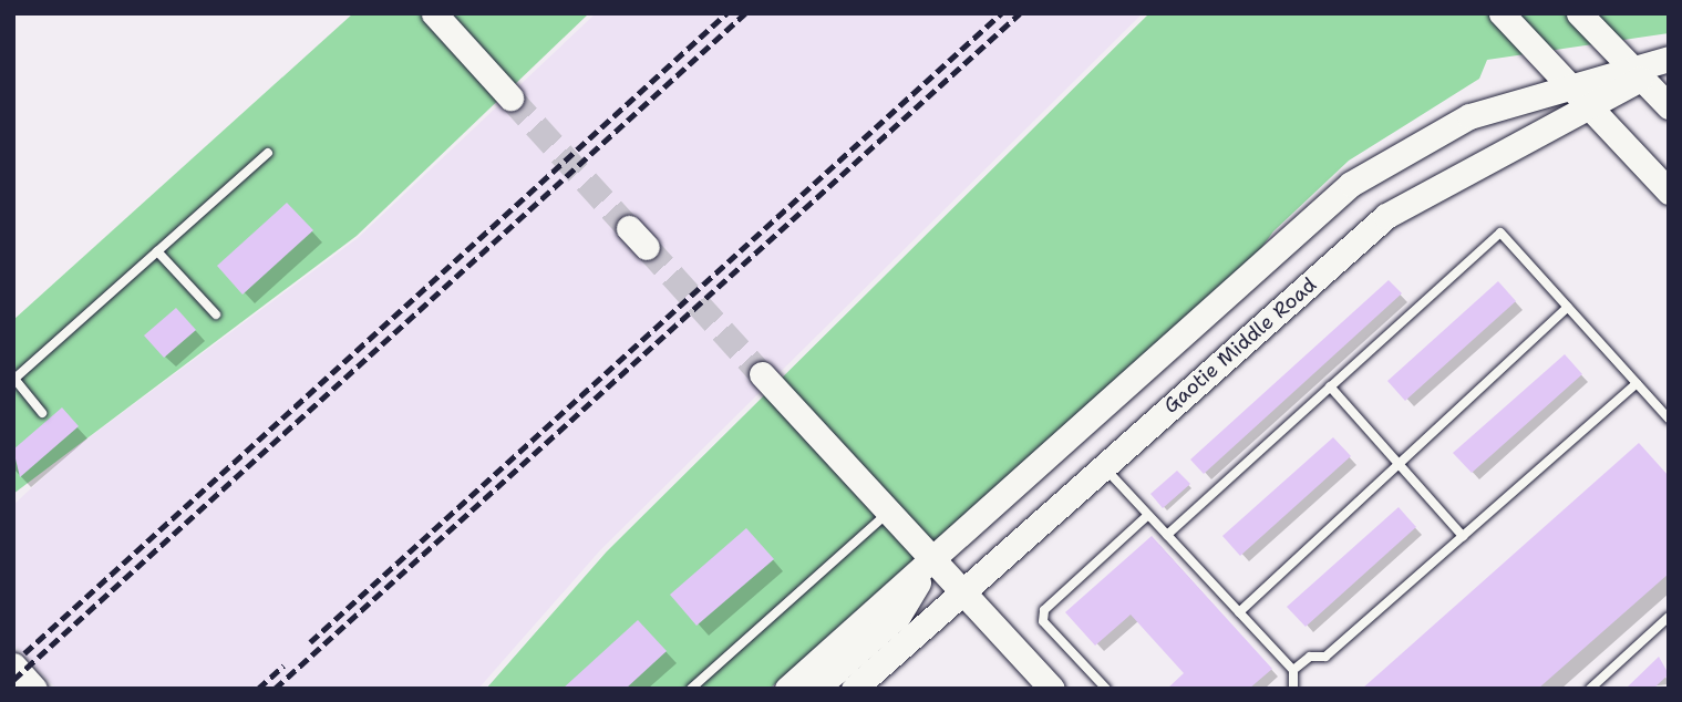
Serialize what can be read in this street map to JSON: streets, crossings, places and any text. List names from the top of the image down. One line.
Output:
{"streets":{"street":["Gaotie Middle Road"]}}
